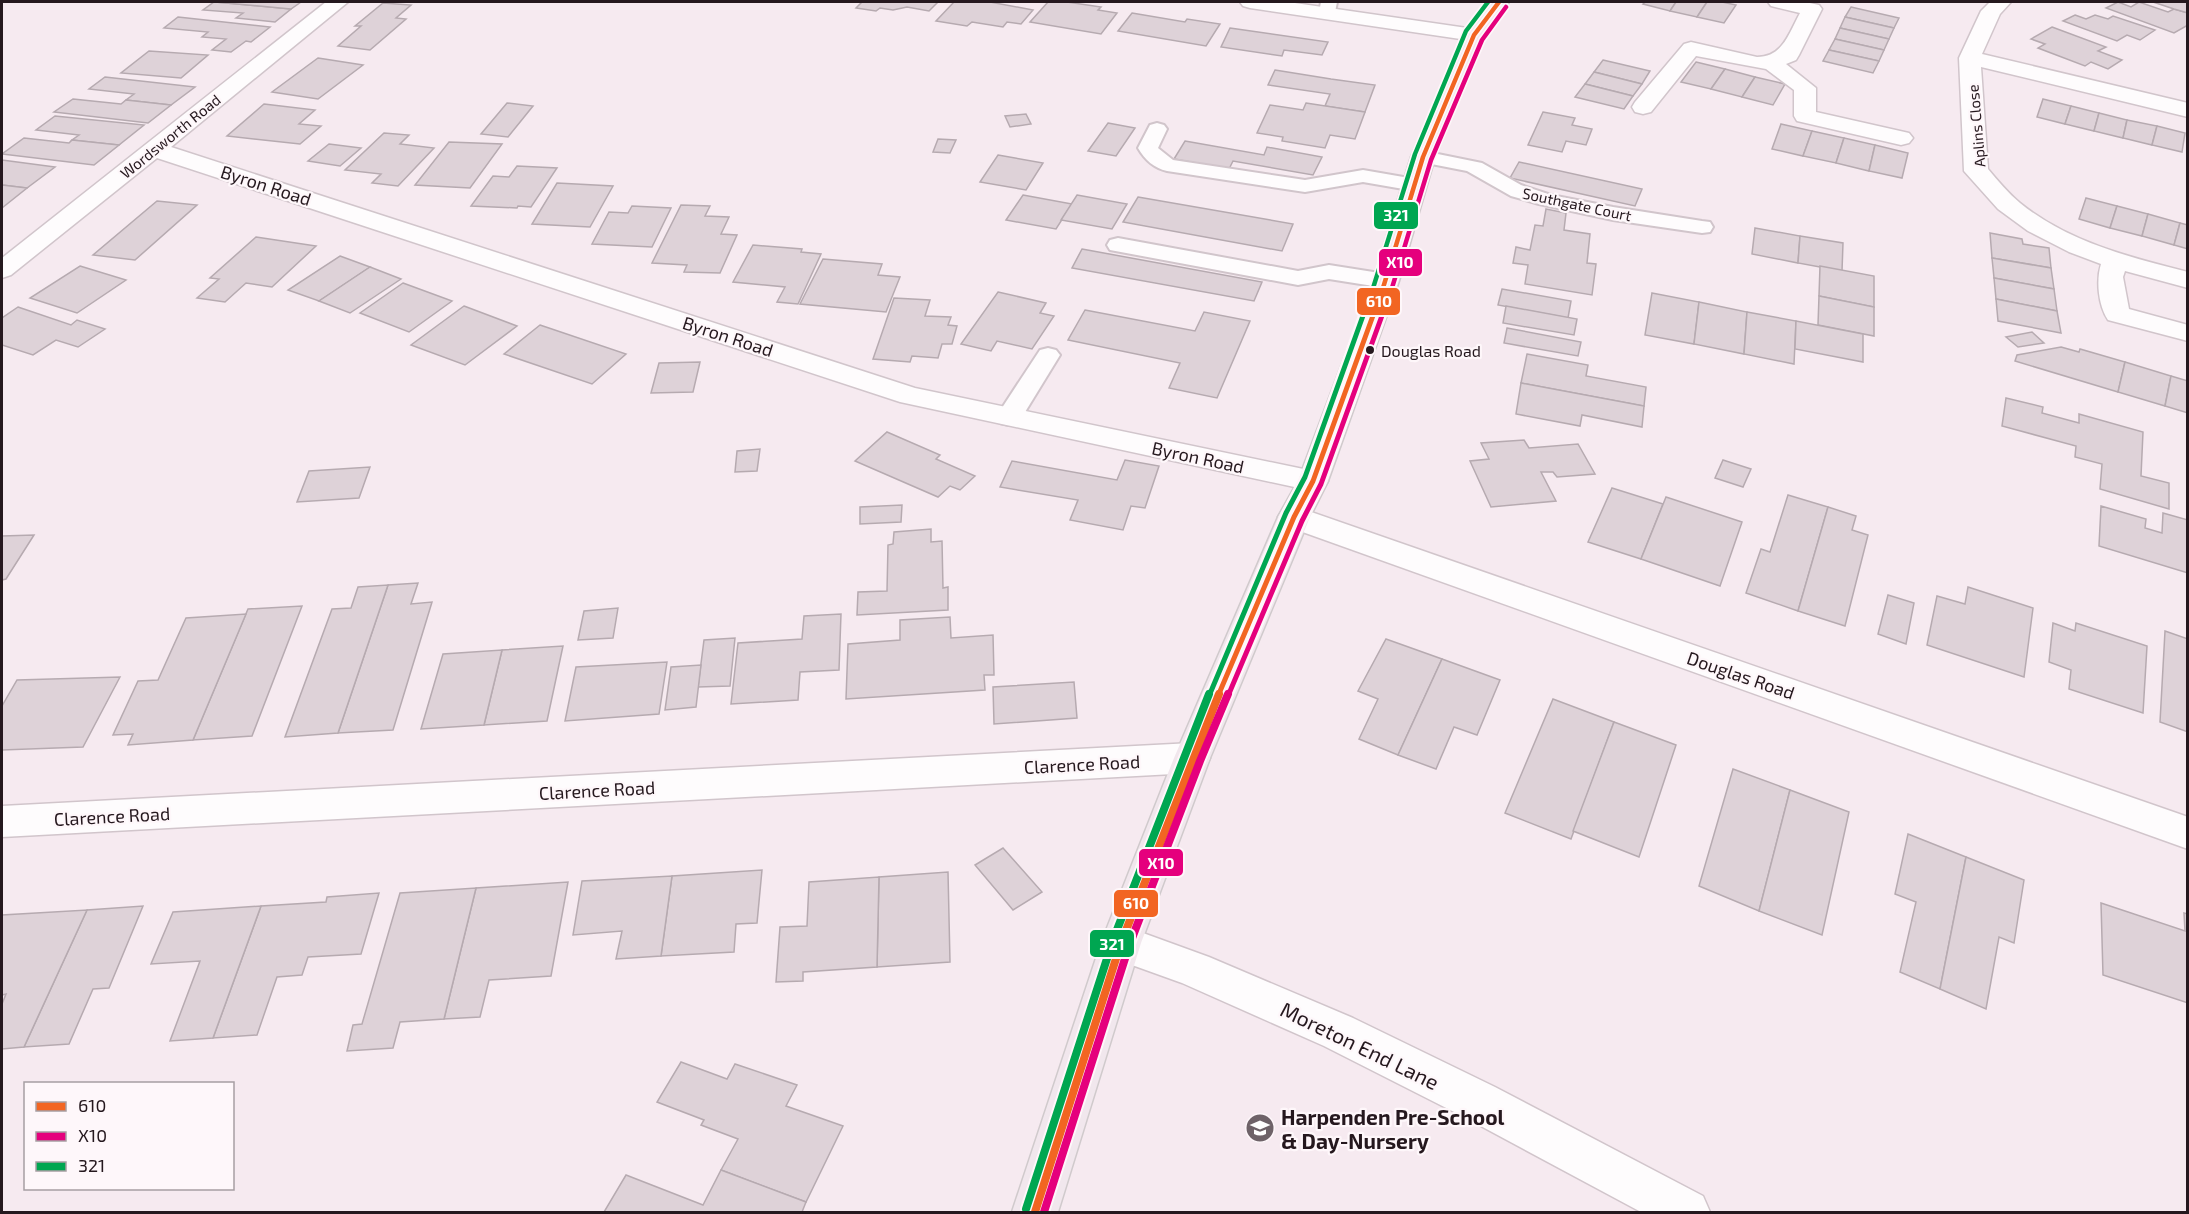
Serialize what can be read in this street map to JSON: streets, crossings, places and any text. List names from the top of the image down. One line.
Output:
{"streets":{"street":["Aplins Close","Wordsworth Road","Byron Road","Douglas Road","Clarence Road","Moreton End Lane"],"lane":["Southgate Court"]},"crossings":[["Wordsworth Road","Byron Road"]],"places":{"other":["Douglas Road"],"school or university":["Harpenden Pre-School & Day-Nursery"]},"lines":["transit line 610","transit line 321","transit line X10"],"legend":["610","X10","321"]}
